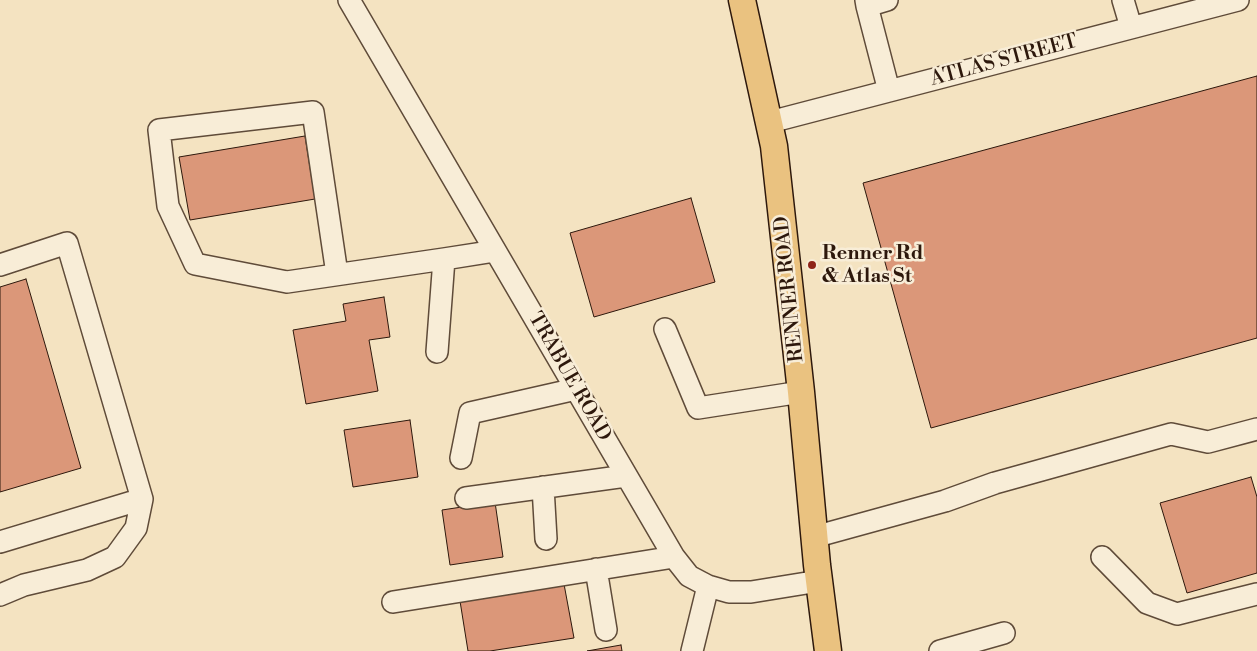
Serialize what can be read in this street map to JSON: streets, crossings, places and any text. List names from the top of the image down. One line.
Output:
{"streets":{"main road":["RENNER ROAD"],"street":["ATLAS STREET","TRABUE ROAD"]},"crossings":[["ATLAS STREET","RENNER ROAD"],["RENNER ROAD","TRABUE ROAD"]],"places":["Renner Rd & Atlas St"]}
